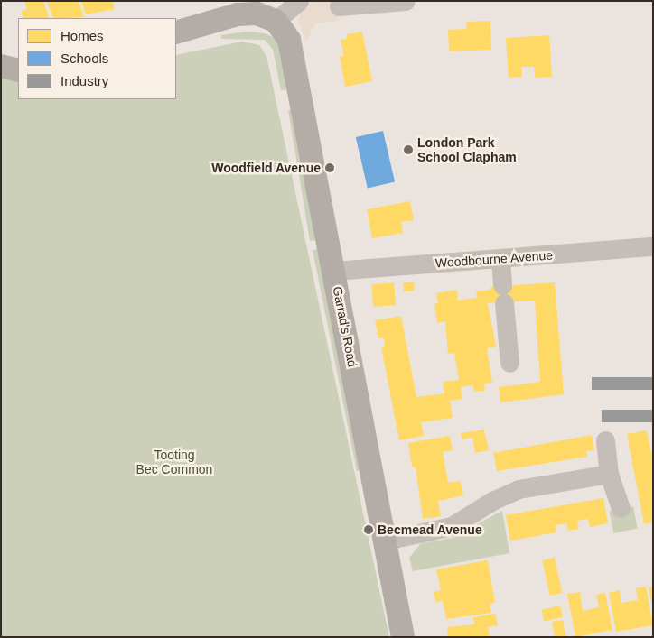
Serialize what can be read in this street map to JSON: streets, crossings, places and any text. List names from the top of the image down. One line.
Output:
{"streets":{"main road":["Garrad's Road"],"street":["Woodbourne Avenue"]},"crossings":[["Woodbourne Avenue","Garrad's Road"]],"parks":["Tooting Bec Common"],"places":["London Park School Clapham","Woodfield Avenue","Becmead Avenue"],"legend":["Homes","Schools","Industry"]}
